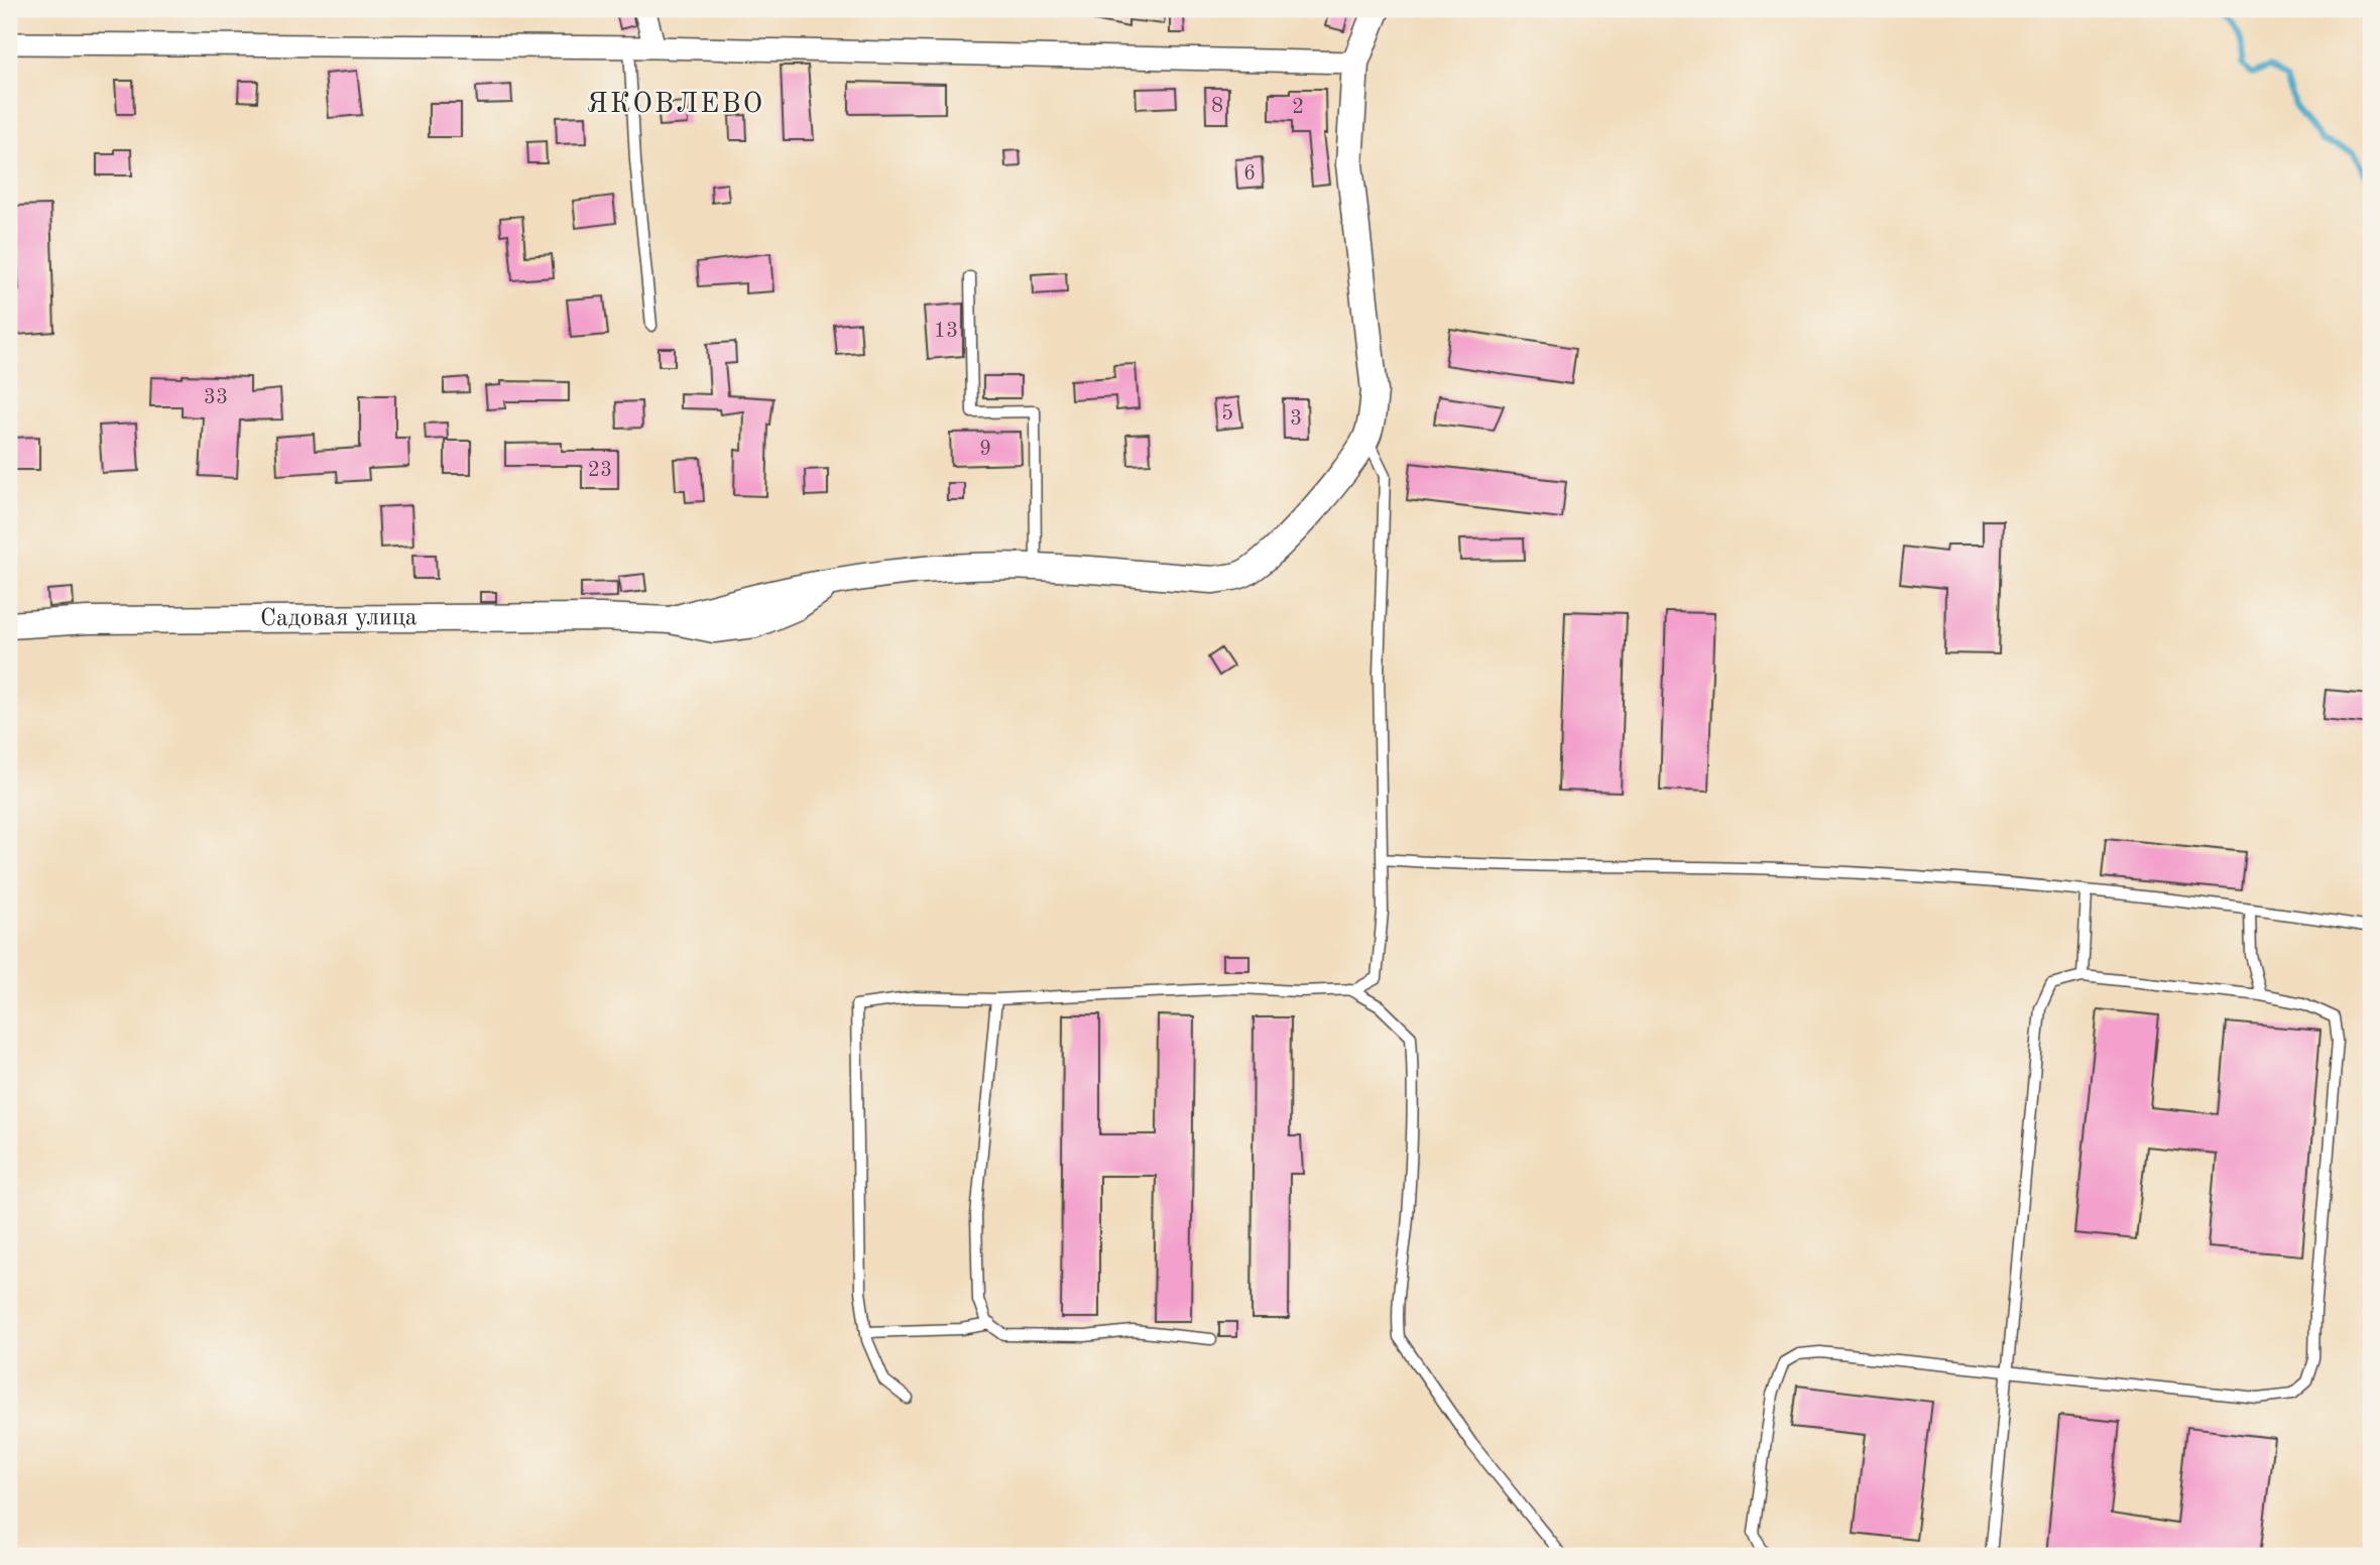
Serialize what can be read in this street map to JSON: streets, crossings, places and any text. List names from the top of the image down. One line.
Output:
{"streets":{"street":["Садовая улица"]},"districts":["ЯКОВЛЕВО"],"house_numbers":["8","2","6","13","33","5","3","9","23"]}
